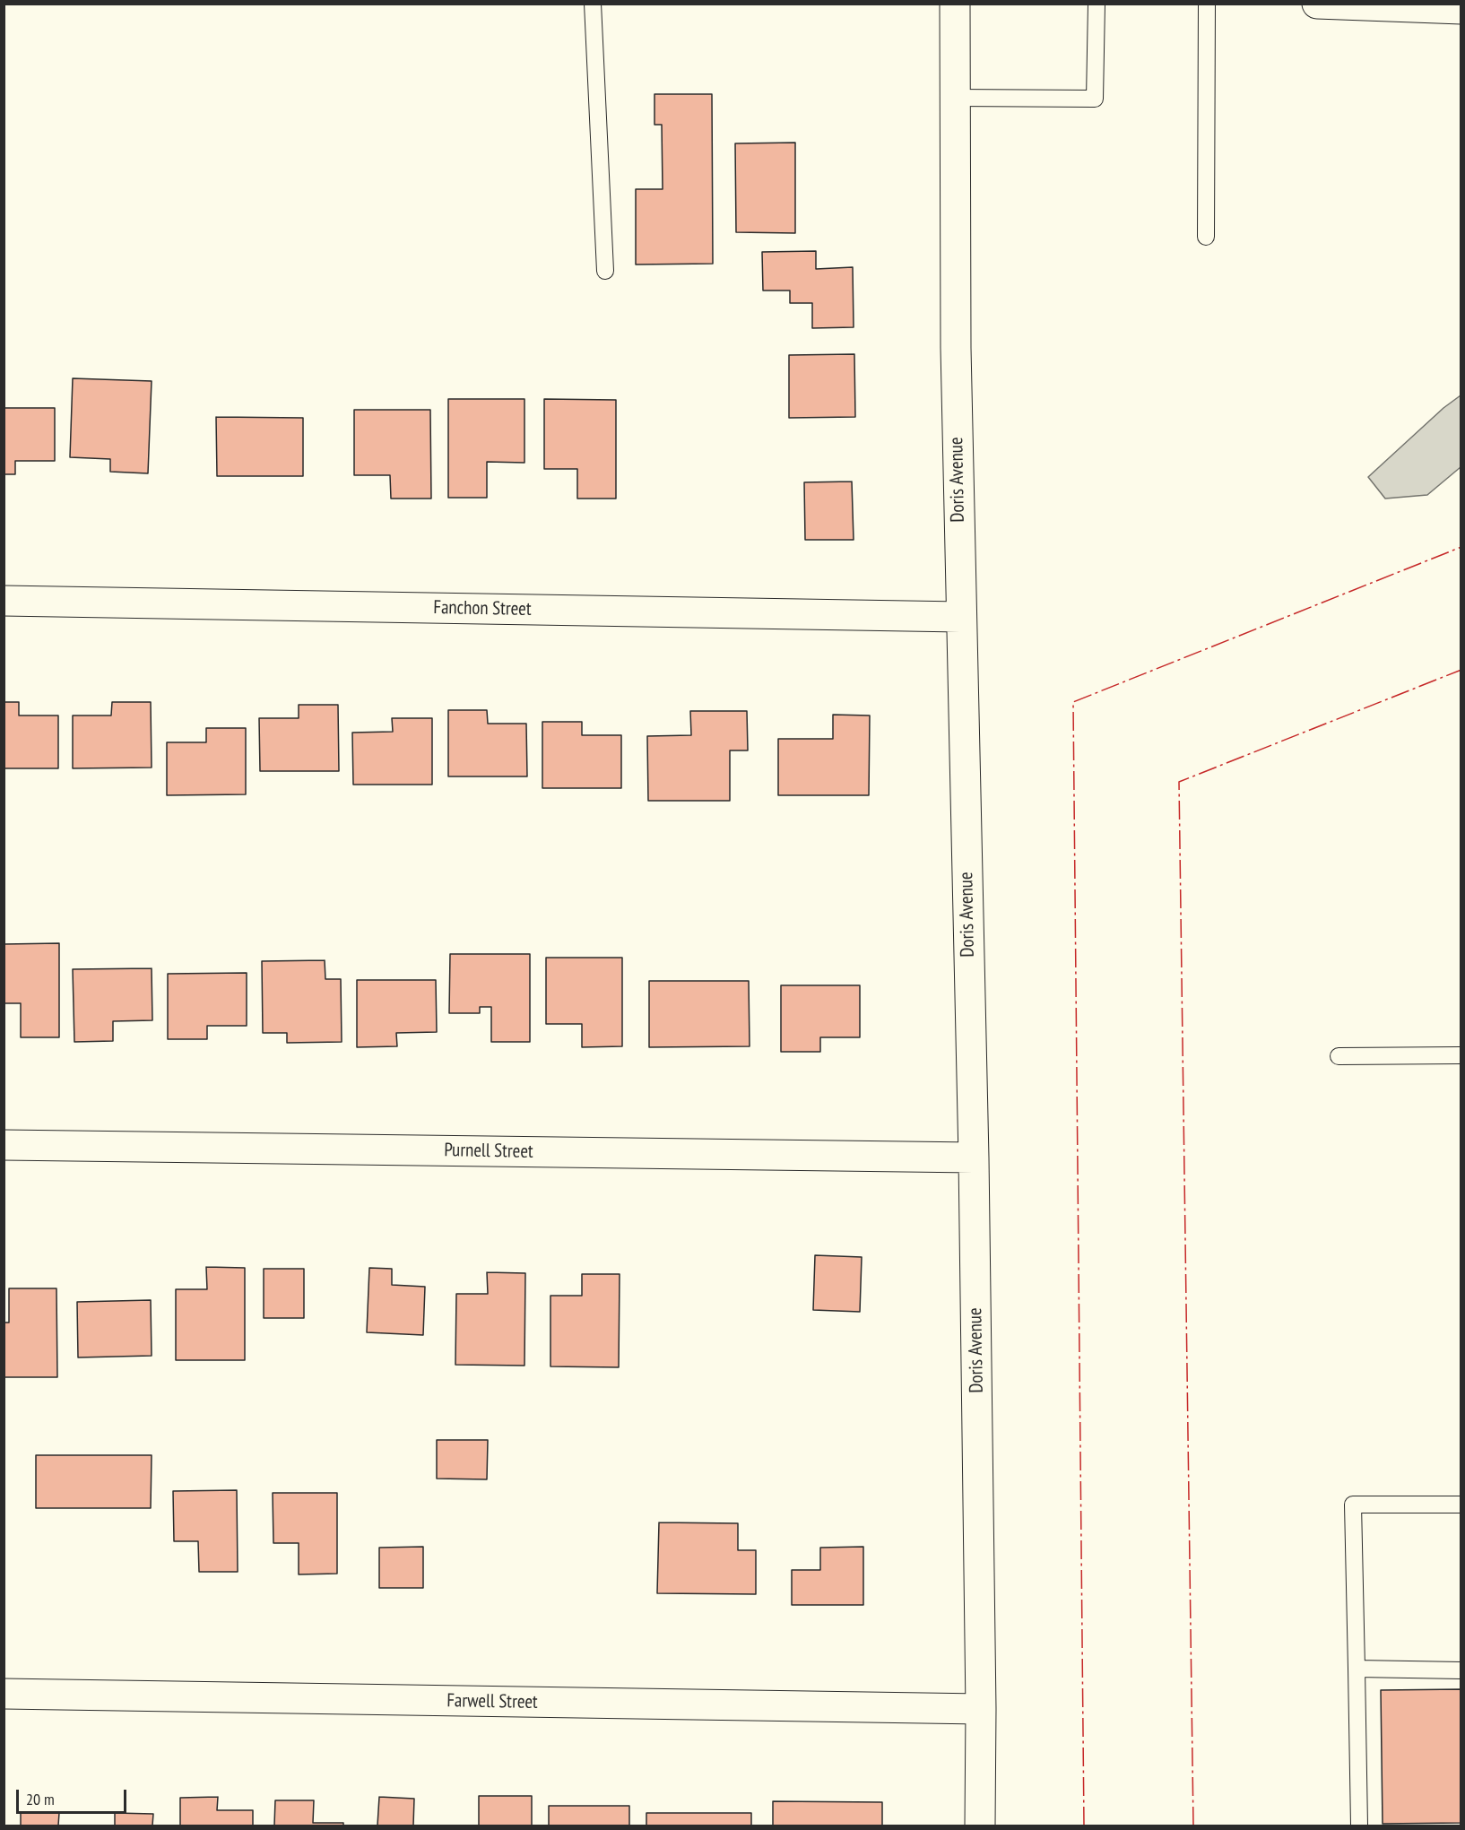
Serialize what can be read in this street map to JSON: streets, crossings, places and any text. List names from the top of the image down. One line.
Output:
{"streets":{"street":["Doris Avenue","Fanchon Street","Purnell Street","Farwell Street"]},"crossings":[["Doris Avenue","Fanchon Street"],["Doris Avenue","Purnell Street"],["Doris Avenue","Farwell Street"]],"scale_bar":"20 m"}
